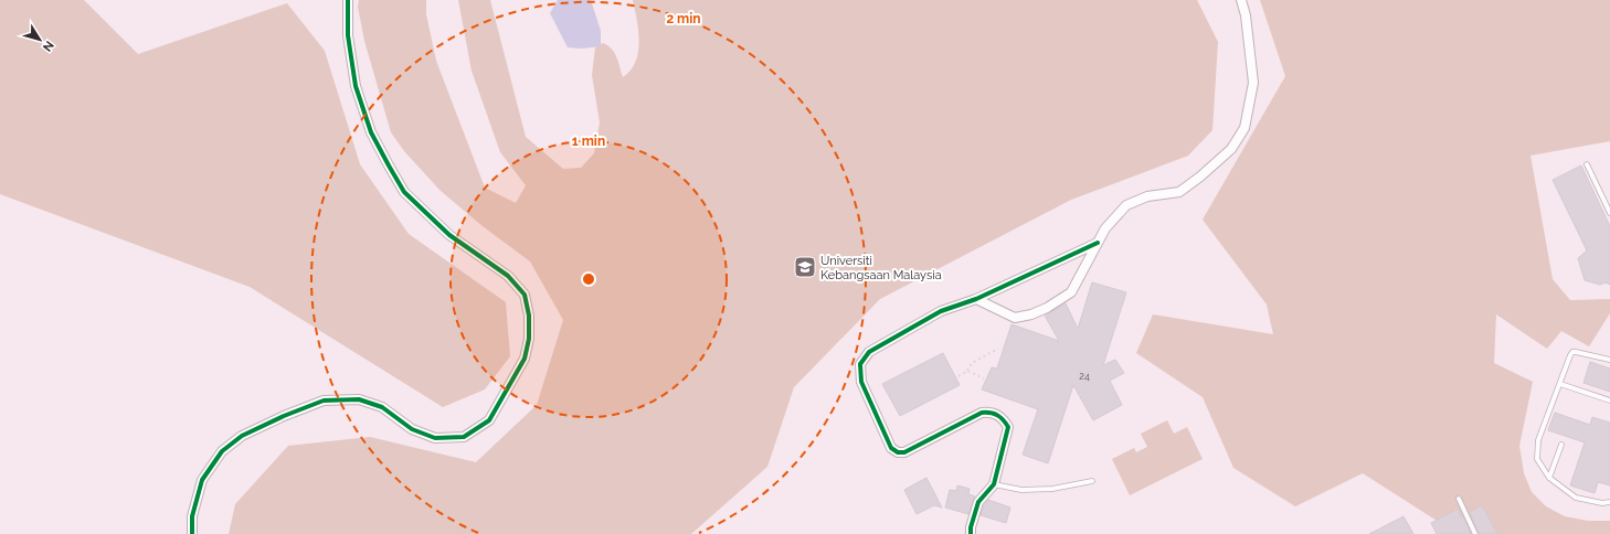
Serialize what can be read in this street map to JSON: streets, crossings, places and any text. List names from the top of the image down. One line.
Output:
{"places":{"school or university":["Universiti Kebangsaan Malaysia"]},"house_numbers":["24"],"north":"bottom right","rings":["2 min","1 min"]}
